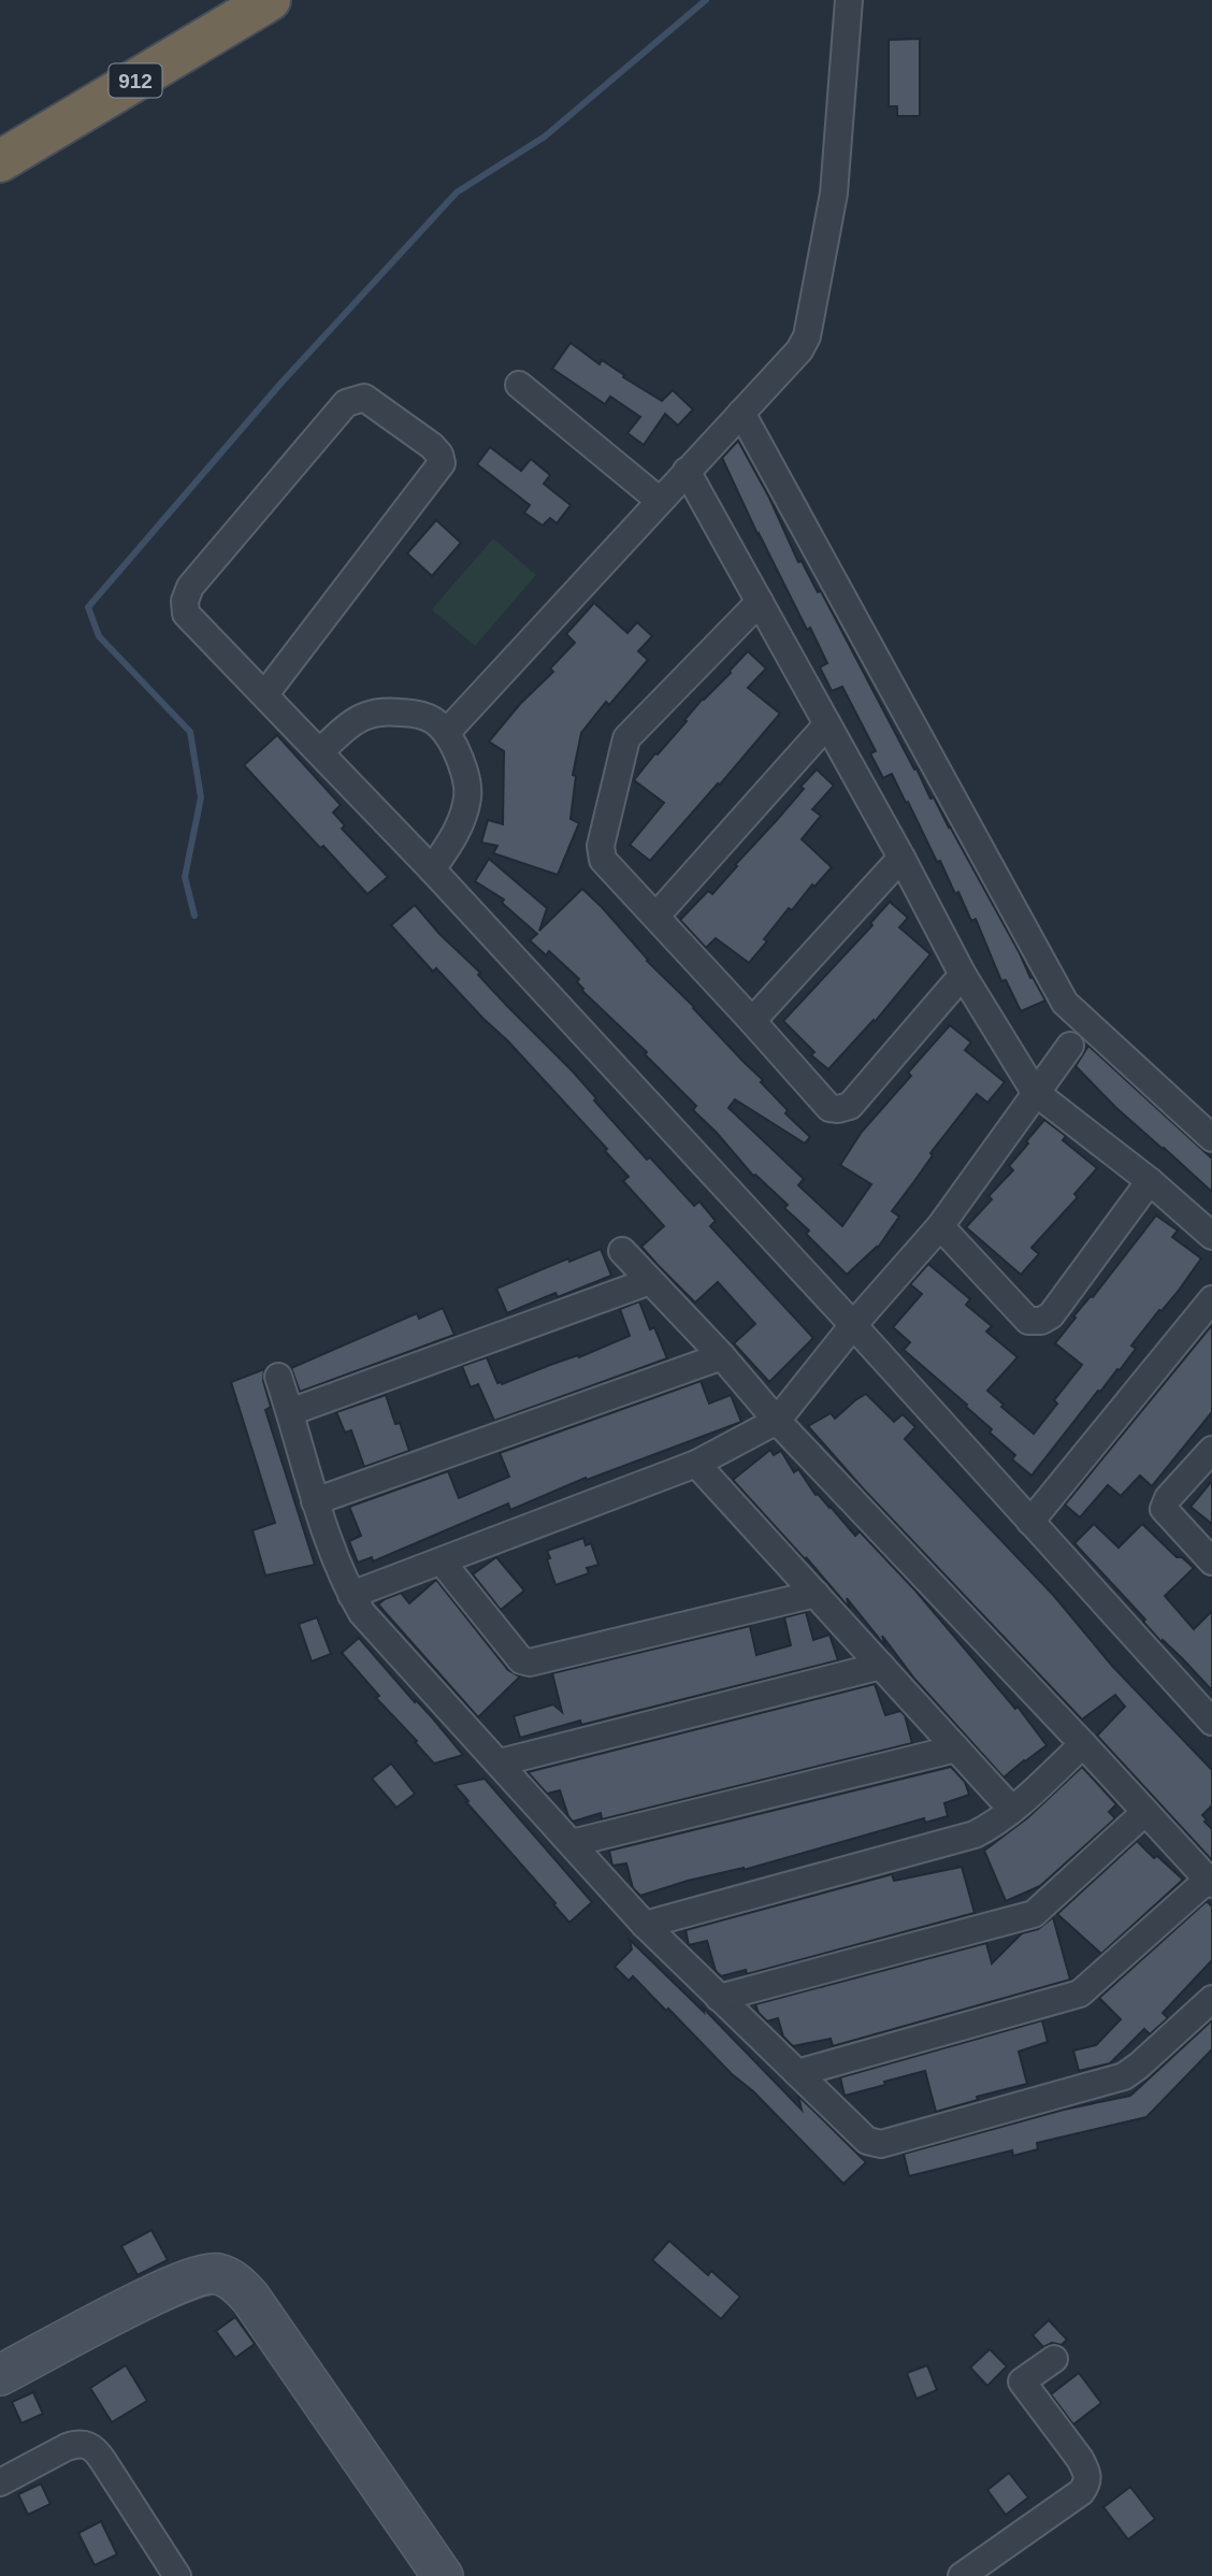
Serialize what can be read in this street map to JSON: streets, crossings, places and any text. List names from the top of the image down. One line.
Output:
{"streets":{"highway":["912"]}}
